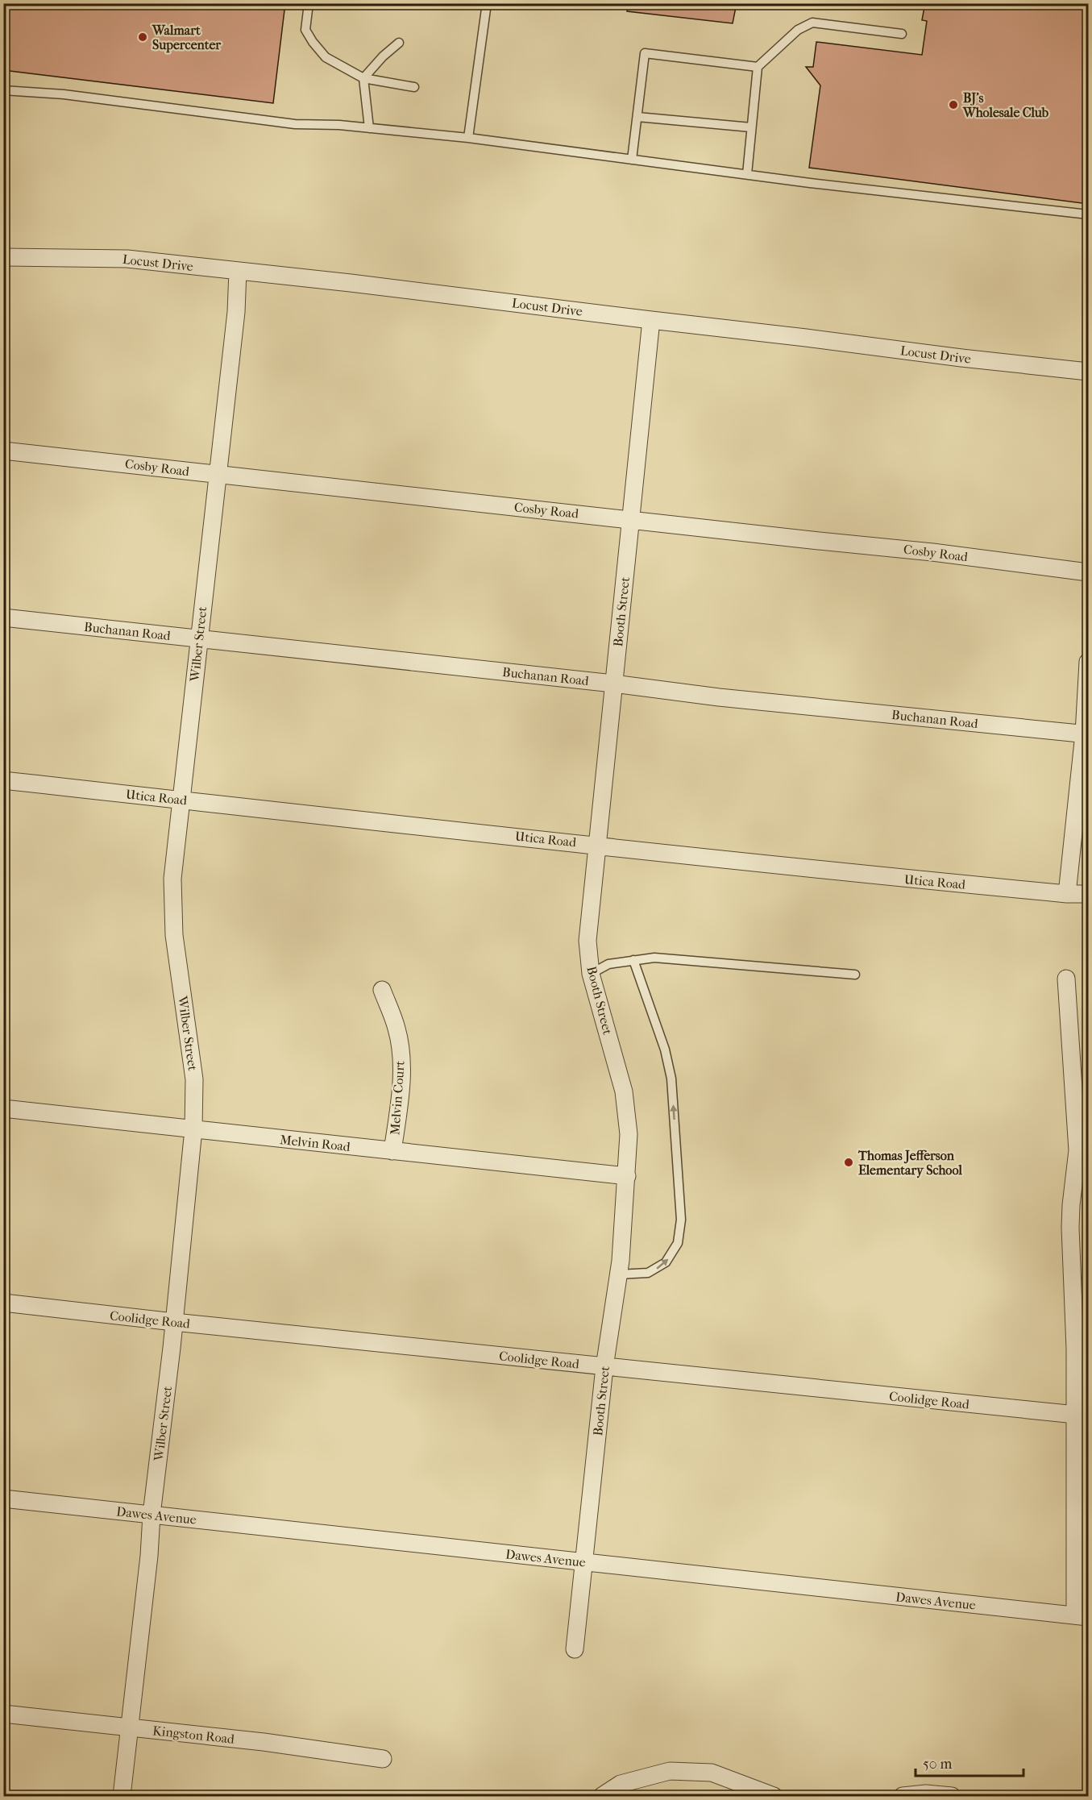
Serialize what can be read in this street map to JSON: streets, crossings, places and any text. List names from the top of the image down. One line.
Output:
{"streets":{"street":["Locust Drive","Cosby Road","Booth Street","Buchanan Road","Wilber Street","Utica Road","Melvin Court","Melvin Road","Coolidge Road","Dawes Avenue","Kingston Road"]},"crossings":[["Locust Drive","Booth Street"],["Locust Drive","Wilber Street"],["Cosby Road","Booth Street"],["Cosby Road","Wilber Street"],["Booth Street","Buchanan Road"],["Booth Street","Utica Road"],["Booth Street","Melvin Road"],["Booth Street","Coolidge Road"],["Booth Street","Dawes Avenue"],["Buchanan Road","Wilber Street"],["Wilber Street","Utica Road"],["Wilber Street","Melvin Road"],["Wilber Street","Coolidge Road"],["Wilber Street","Dawes Avenue"],["Wilber Street","Kingston Road"],["Melvin Court","Melvin Road"]],"places":["Walmart Supercenter","BJ's Wholesale Club","Thomas Jefferson Elementary School"],"scale_bar":"50 m"}
